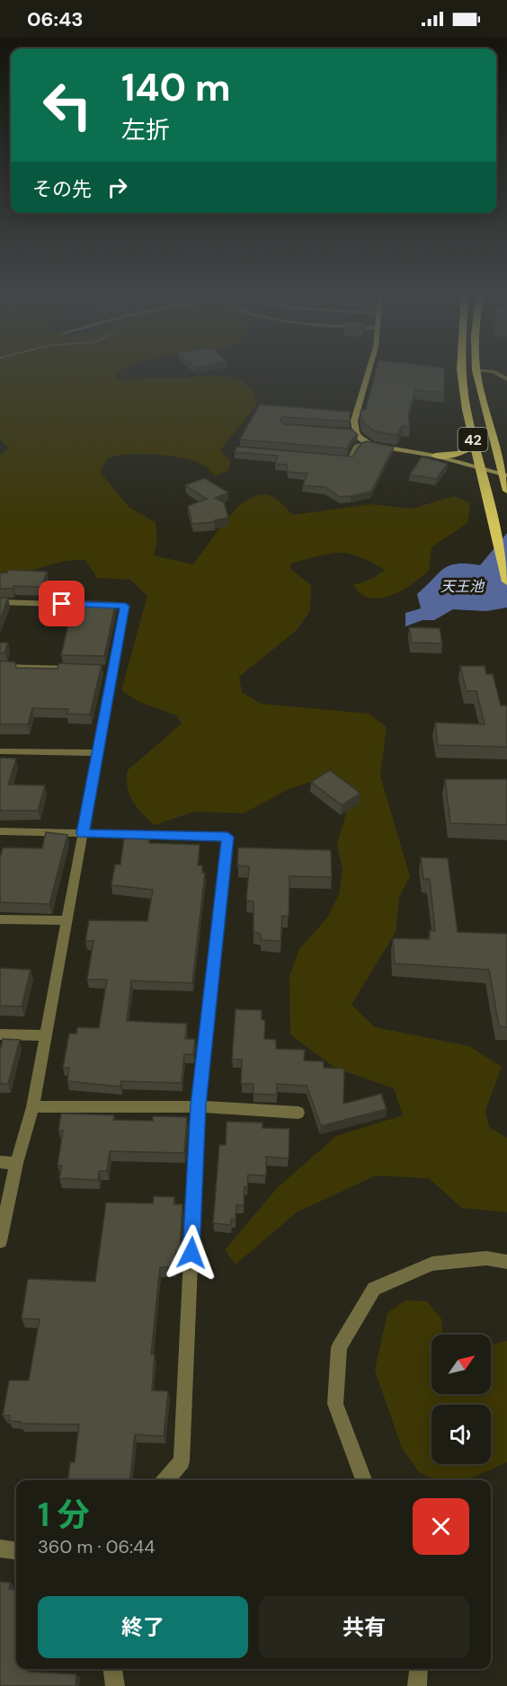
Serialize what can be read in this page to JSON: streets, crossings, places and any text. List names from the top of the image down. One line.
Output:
{"streets":{"highway":["42"]},"water":["天王池"],"north":"top right","page":{"status":"06:43","turn":["140 m","左折"],"then":"その先","heading":["1 分","360 m · 06:44"],"buttons":["終了","共有"]}}
